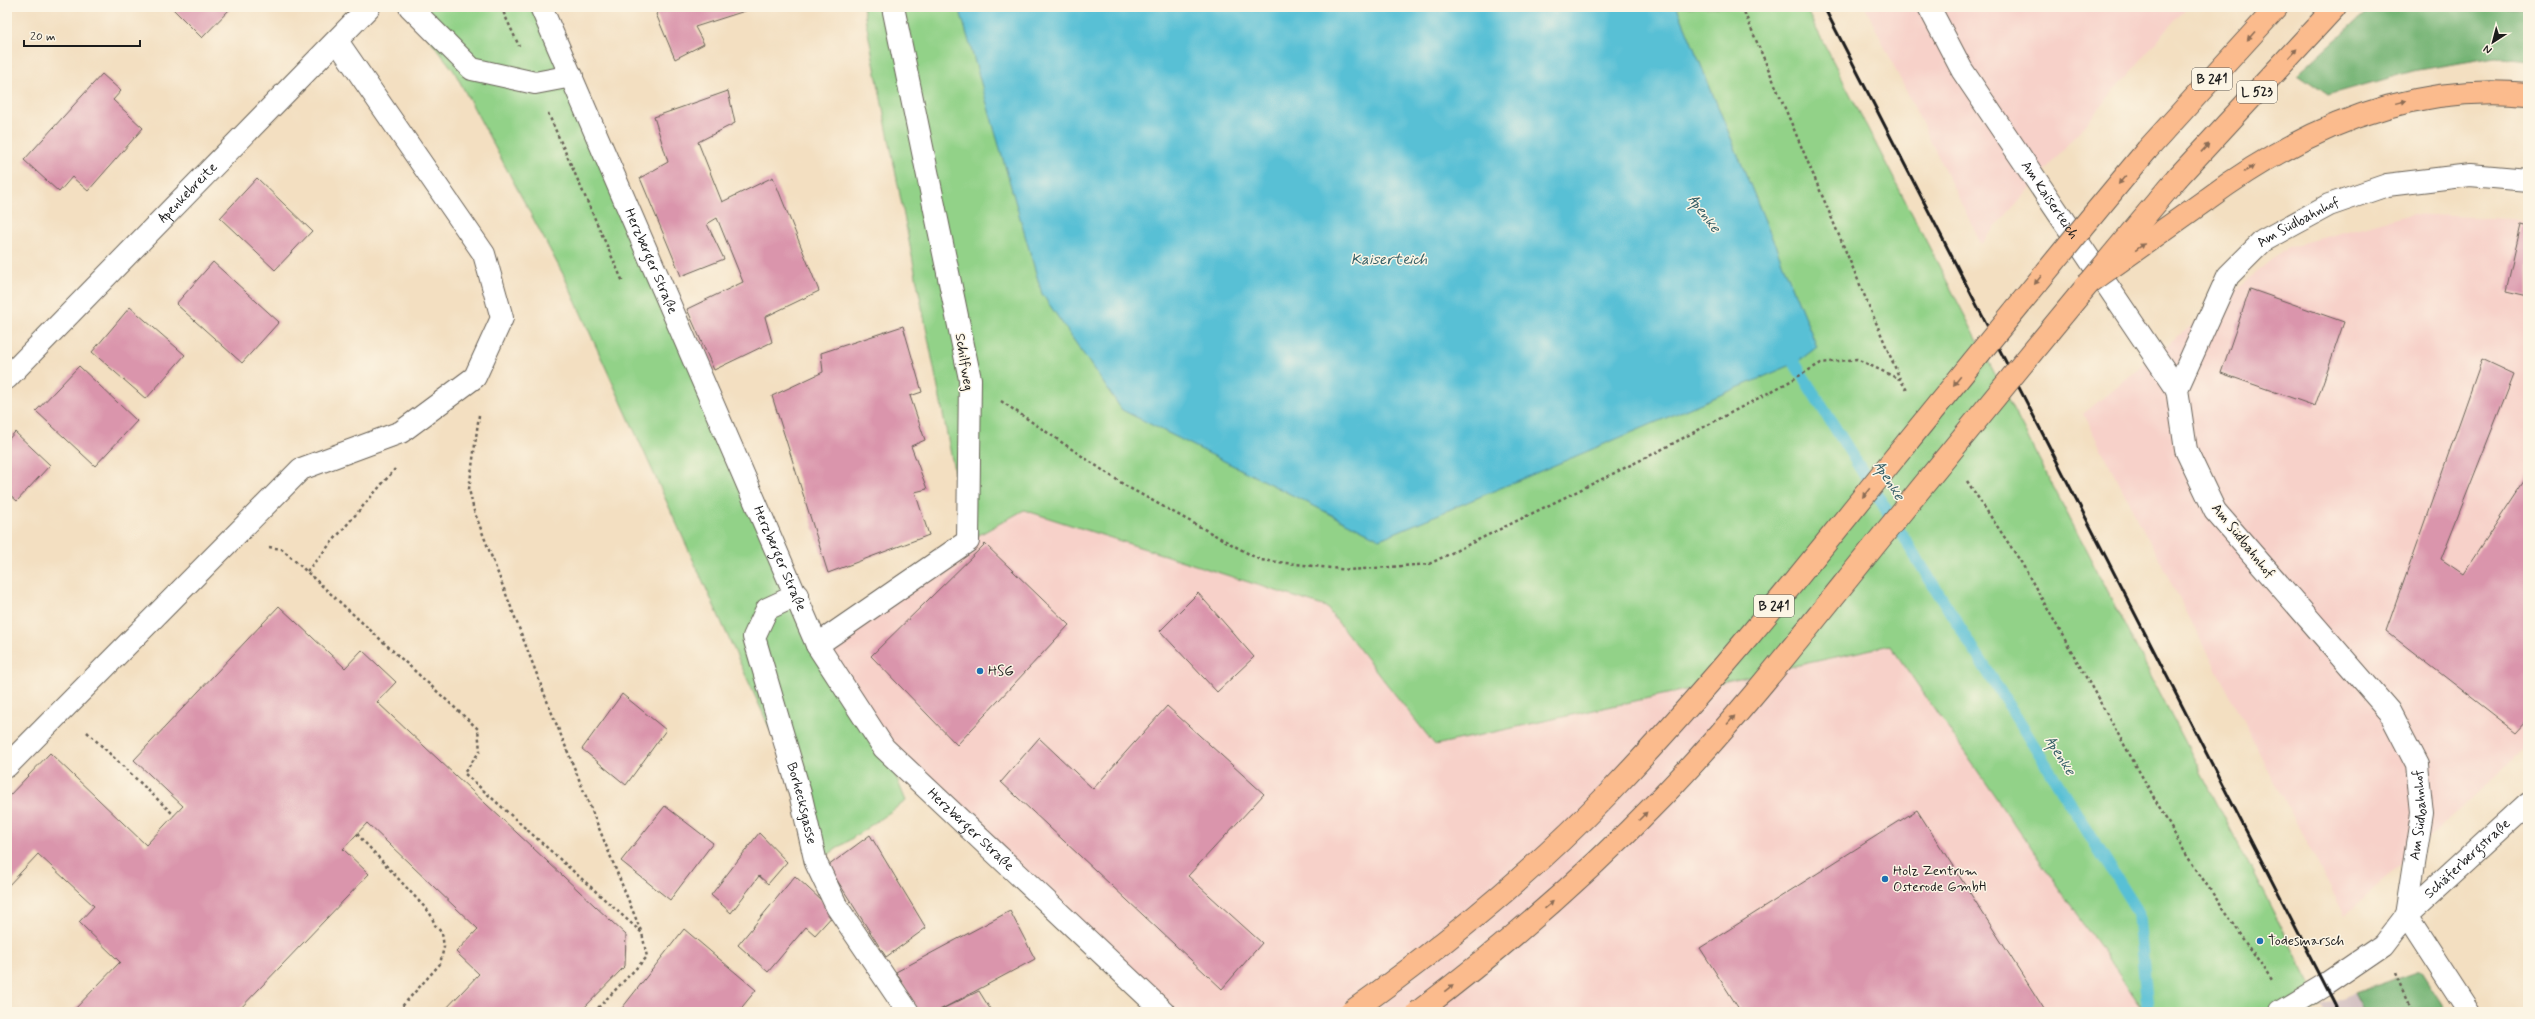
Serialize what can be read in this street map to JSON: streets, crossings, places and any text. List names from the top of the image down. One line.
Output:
{"streets":{"main road":["B 241","L 523"],"street":["Apenkebreite","Am Kaiserteich","Am Südbahnhof","Herzberger Straße","Schilfweg","Borhecksgasse","Schäferbergstraße"]},"crossings":[["B 241","L 523"],["Am Kaiserteich","Am Südbahnhof"],["Am Südbahnhof","Schäferbergstraße"],["Herzberger Straße","Schilfweg"],["Herzberger Straße","Borhecksgasse"]],"water":["Apenke","Kaiserteich"],"places":["HSG","Holz Zentrum Osterode GmbH","Todesmarsch"],"scale_bar":"20 m","north":"bottom left"}
